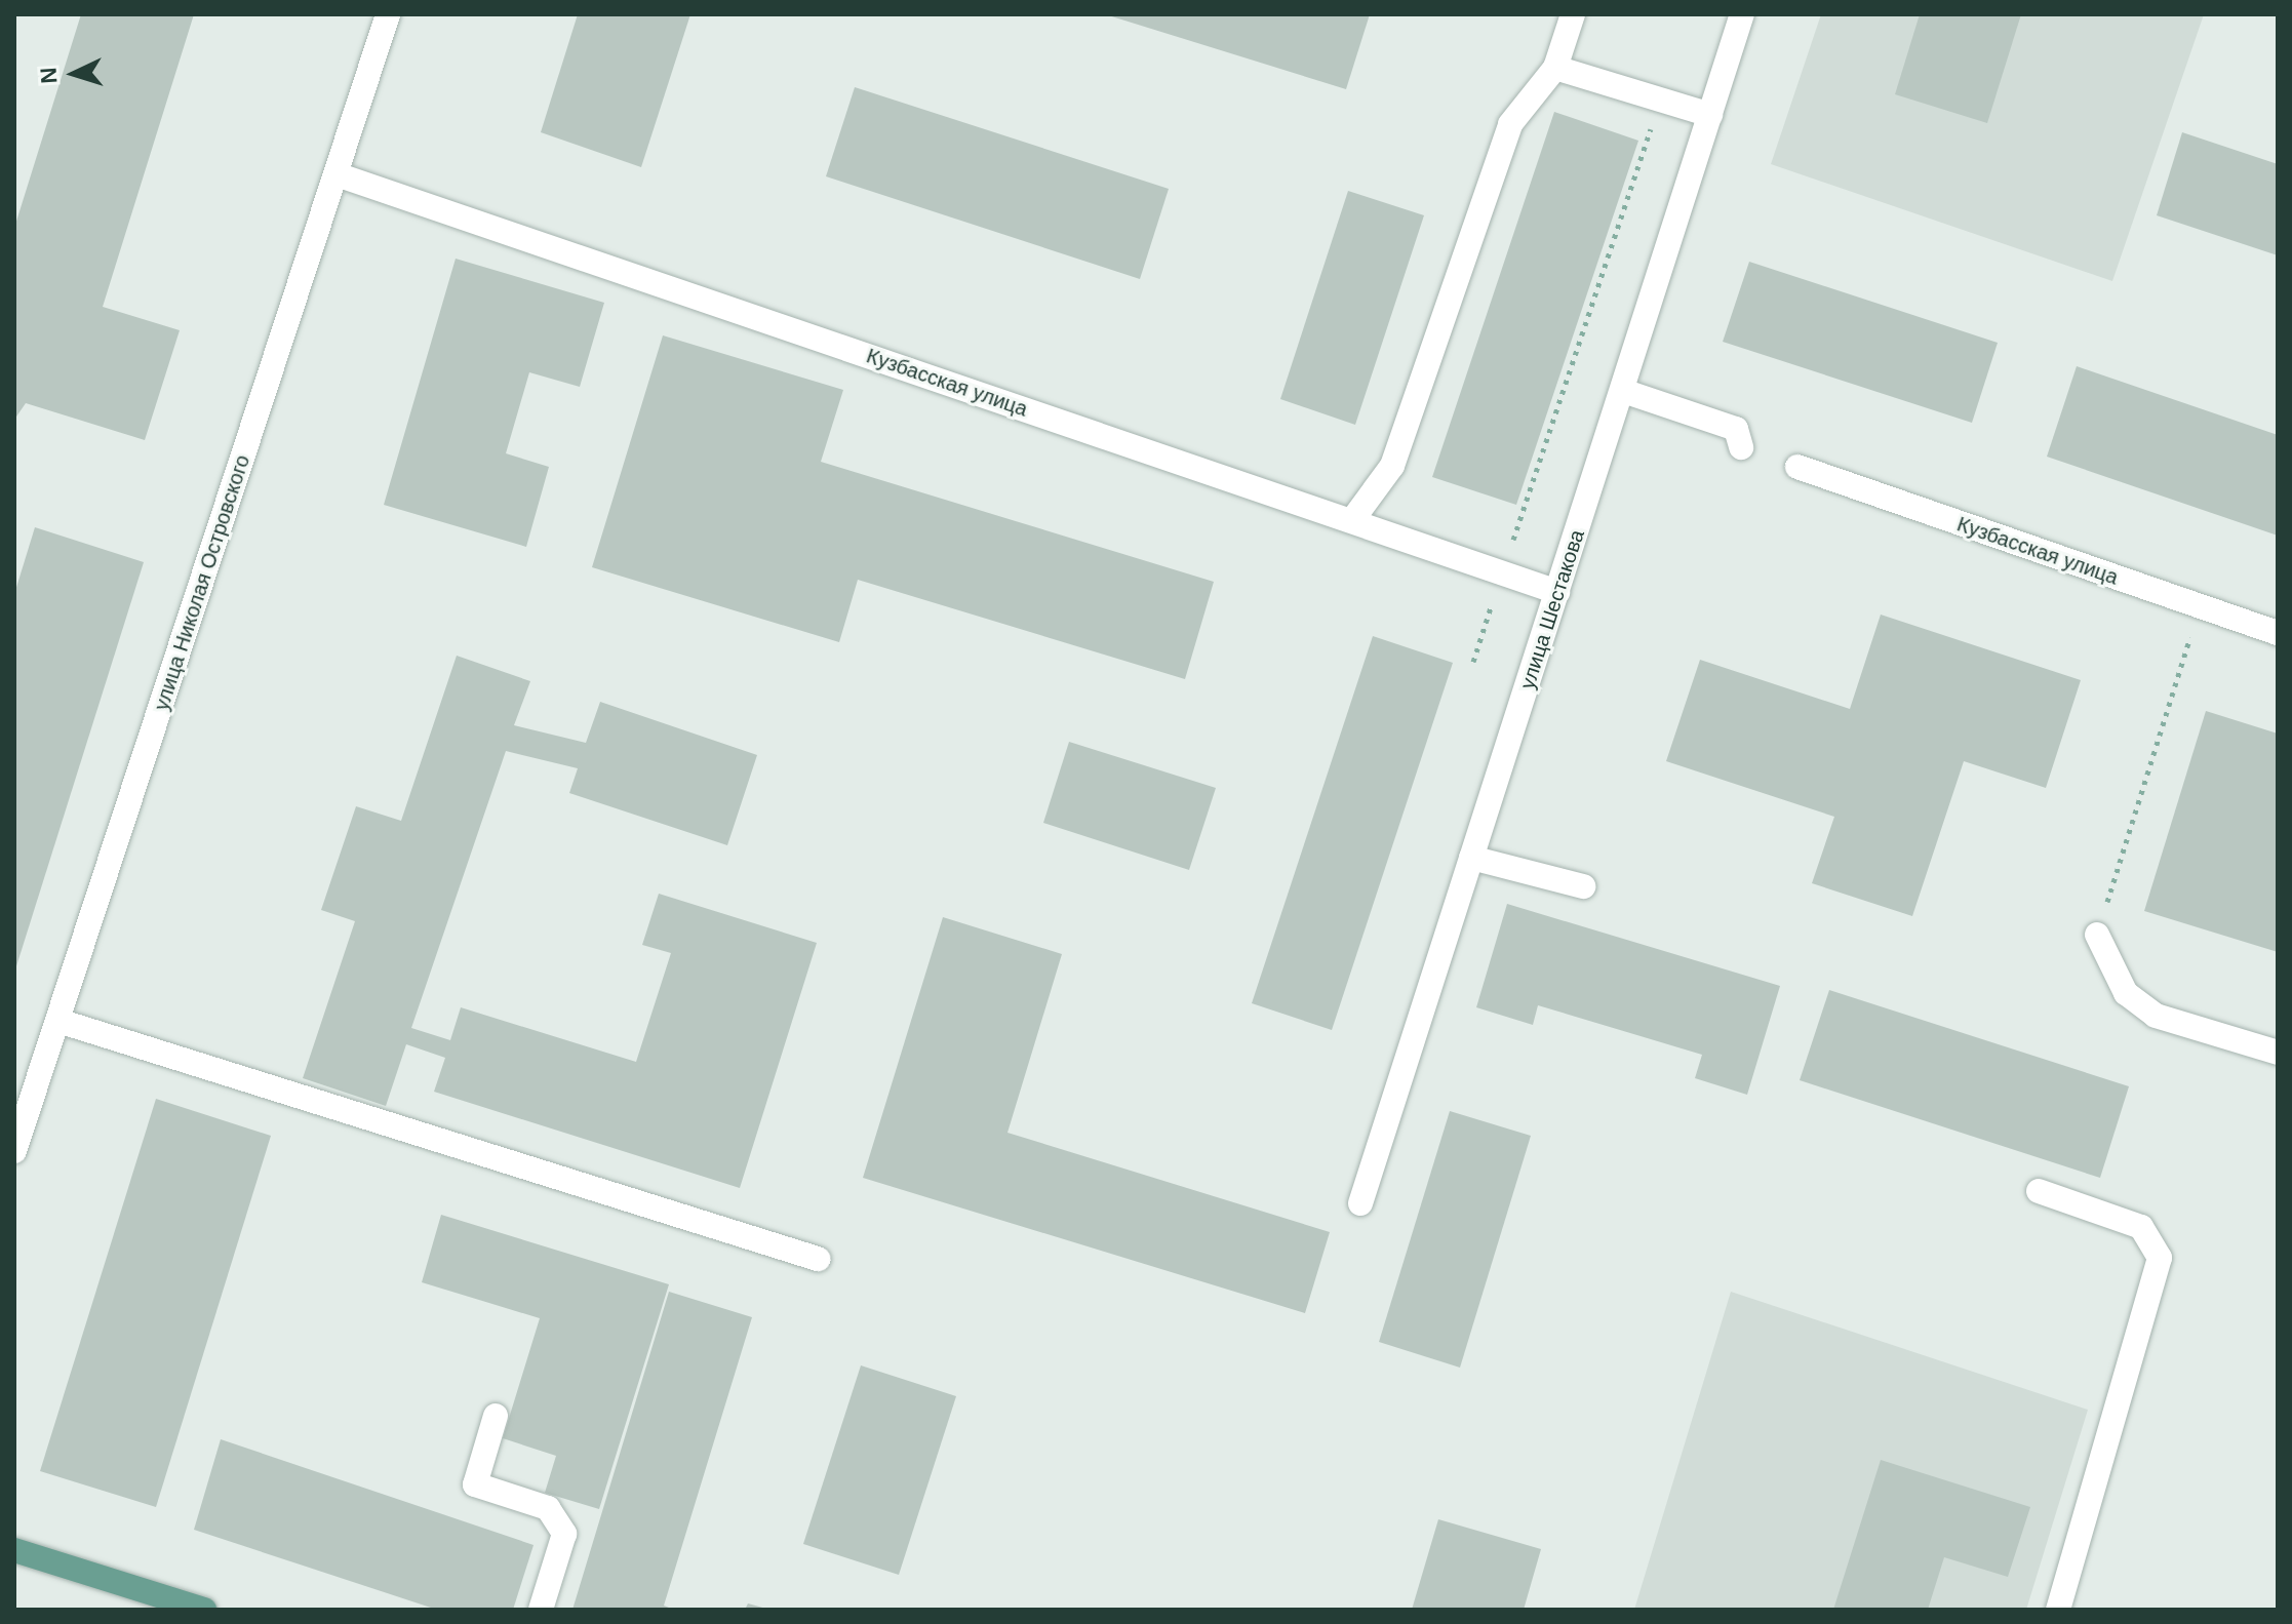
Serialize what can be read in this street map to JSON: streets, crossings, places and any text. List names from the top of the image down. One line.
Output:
{"streets":{"street":["Кузбасская улица","улица Николая Островского","улица Шестакова"]},"crossings":[["Кузбасская улица","улица Николая Островского"],["Кузбасская улица","улица Шестакова"]],"north":"left"}
